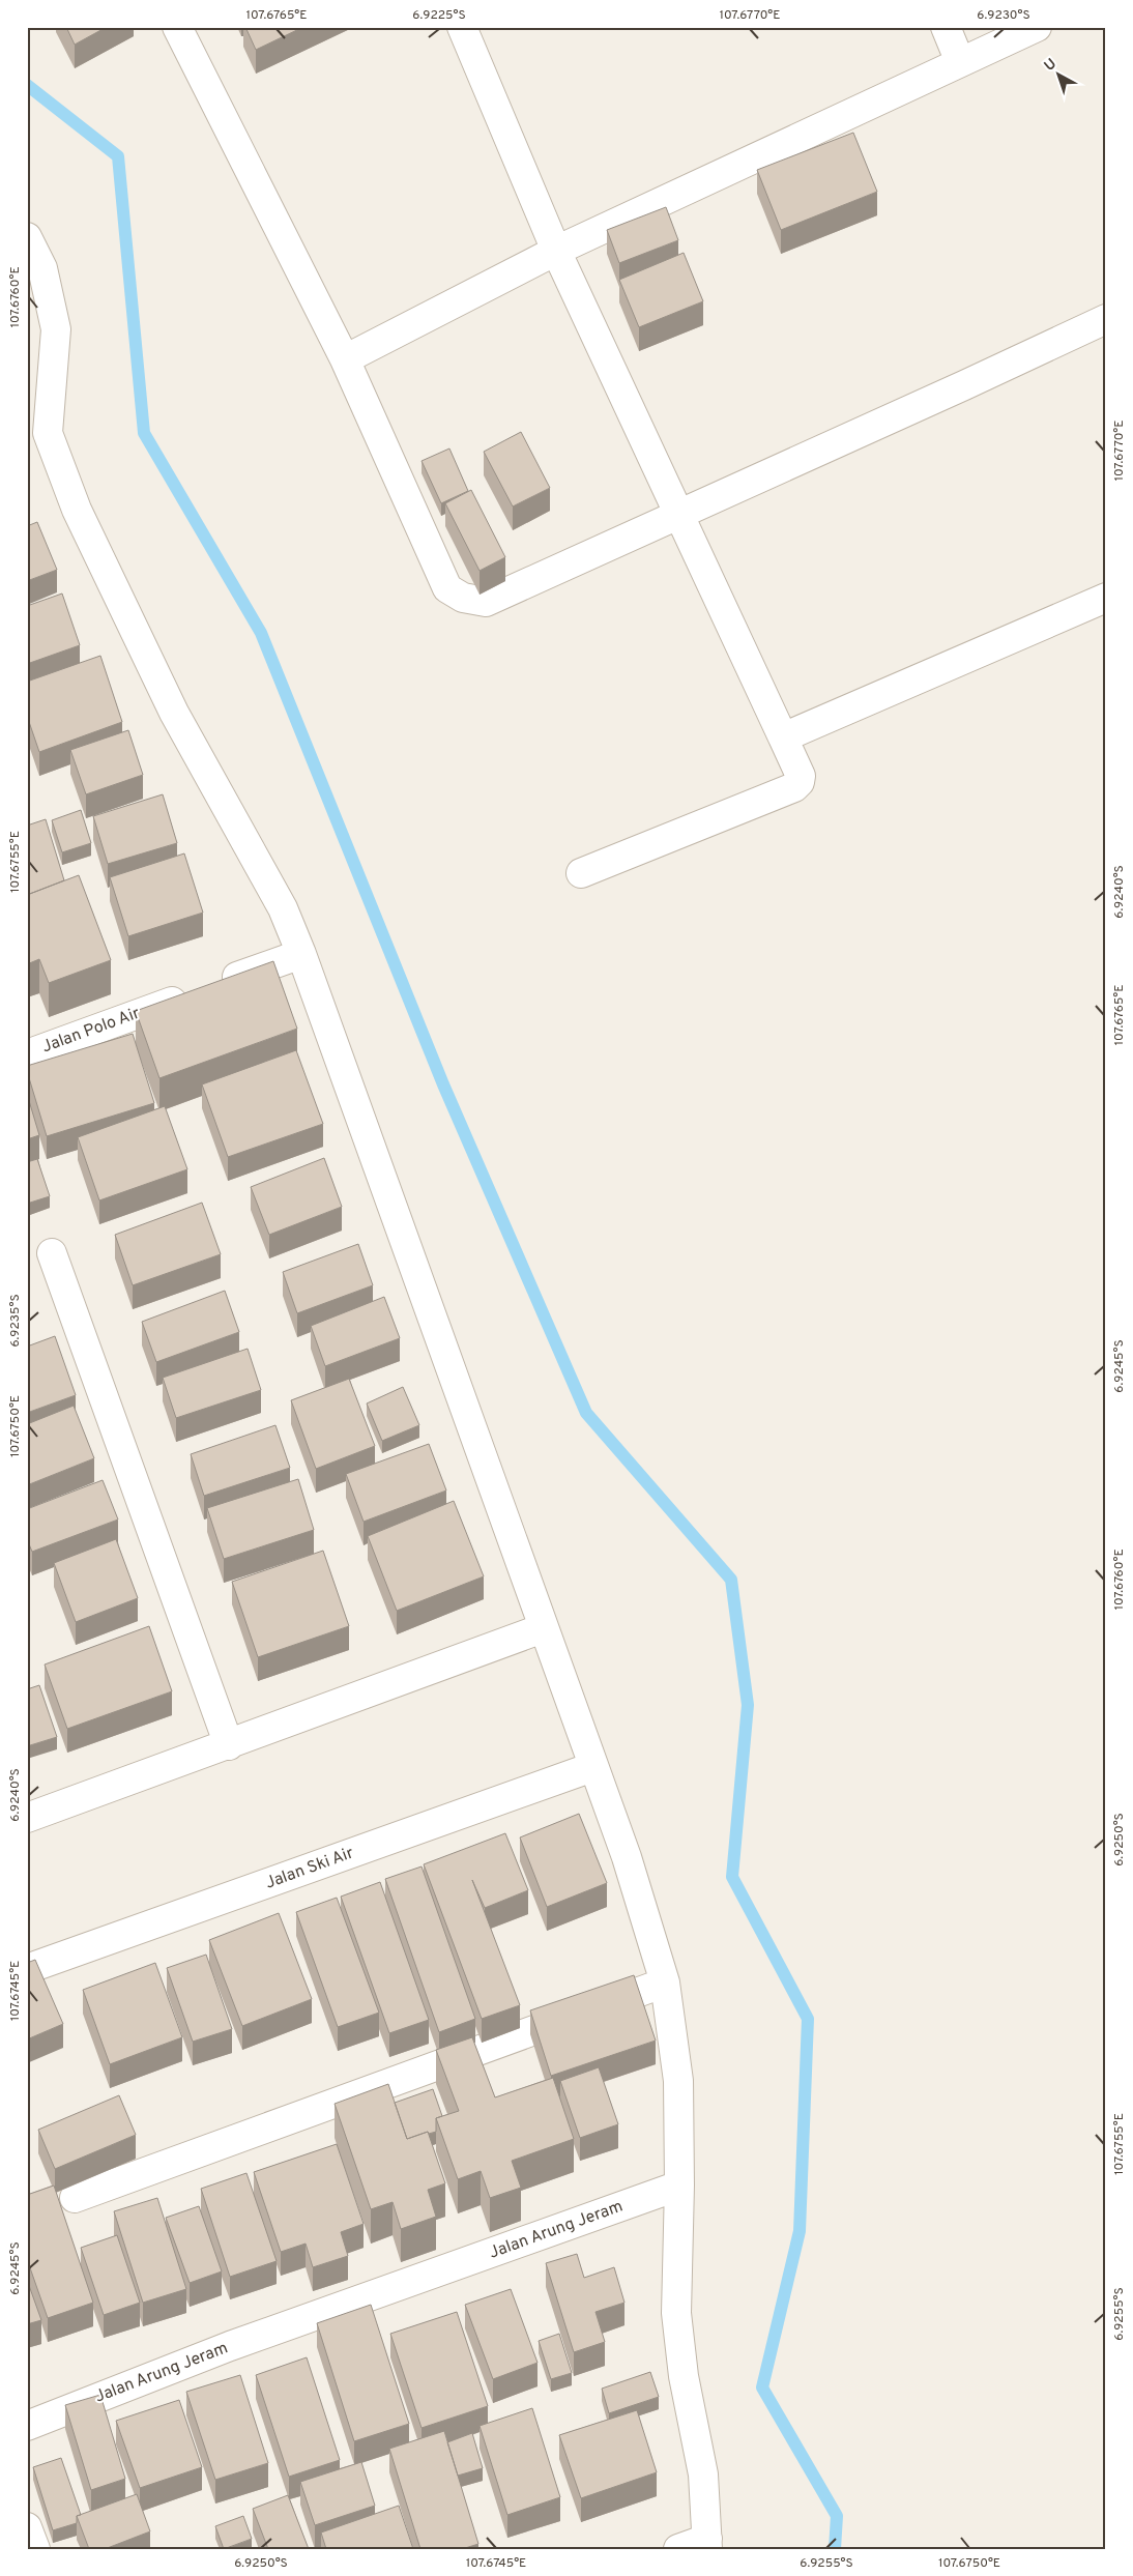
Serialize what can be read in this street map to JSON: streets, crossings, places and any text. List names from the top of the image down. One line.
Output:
{"streets":{"street":["Jalan Polo Air","Jalan Ski Air","Jalan Arung Jeram"]},"north":"top left","coordinates":["107.6765°E","6.9225°S","107.6770°E","6.9230°S","107.6760°E","107.6755°E","6.9240°S","6.9235°S","6.9245°S","107.6750°E","6.9250°S","107.6745°E","6.9255°S"]}
